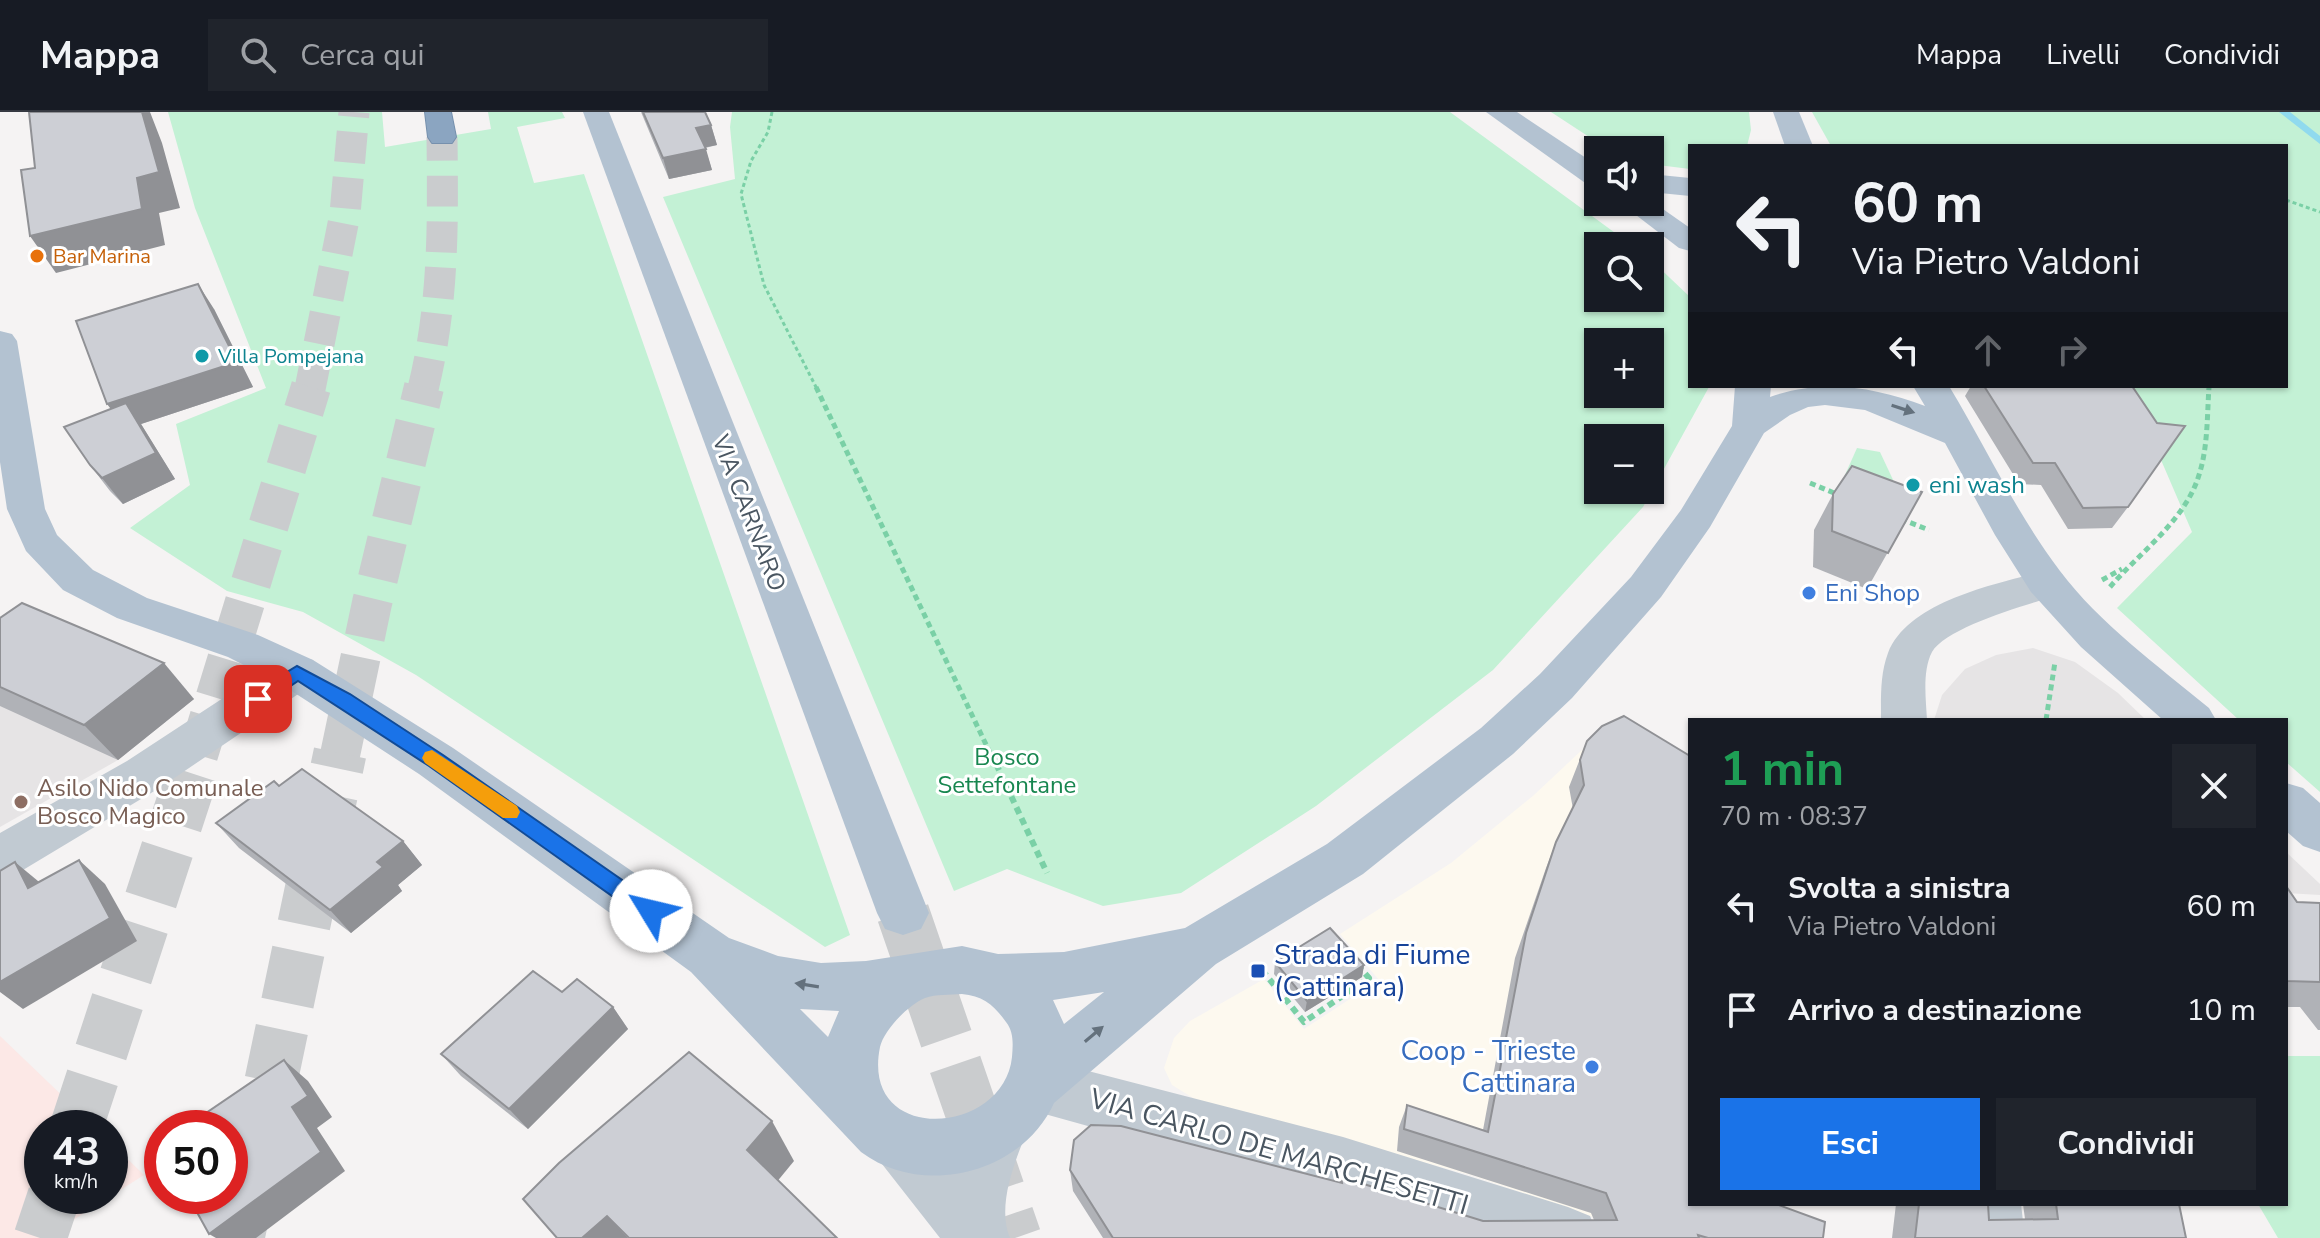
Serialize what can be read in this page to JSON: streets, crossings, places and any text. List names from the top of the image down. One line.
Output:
{"streets":{"main road":["VIA CARNARO"],"street":["VIA CARLO DE MARCHESETTI"]},"parks":["Bosco Settefontane"],"places":{"other":["Bar Marina","Villa Pompejana","eni wash","Eni Shop","Asilo Nido Comunale Bosco Magico","Coop - Trieste Cattinara"],"transit":["Strada di Fiume (Cattinara)"]},"page":{"header":"Mappa","search":"Cerca qui","nav":["Mappa","Livelli","Condividi"],"map_buttons":["+","−"],"turn":["60 m","Via Pietro Valdoni"],"heading":["1 min","70 m · 08:37"],"list":[{"name":"Svolta a sinistra","note":"Via Pietro Valdoni","value":"60 m"},{"name":"Arrivo a destinazione","value":"10 m"}],"buttons":["Esci","Condividi"],"speed":"43 km/h","limit":"50"}}
